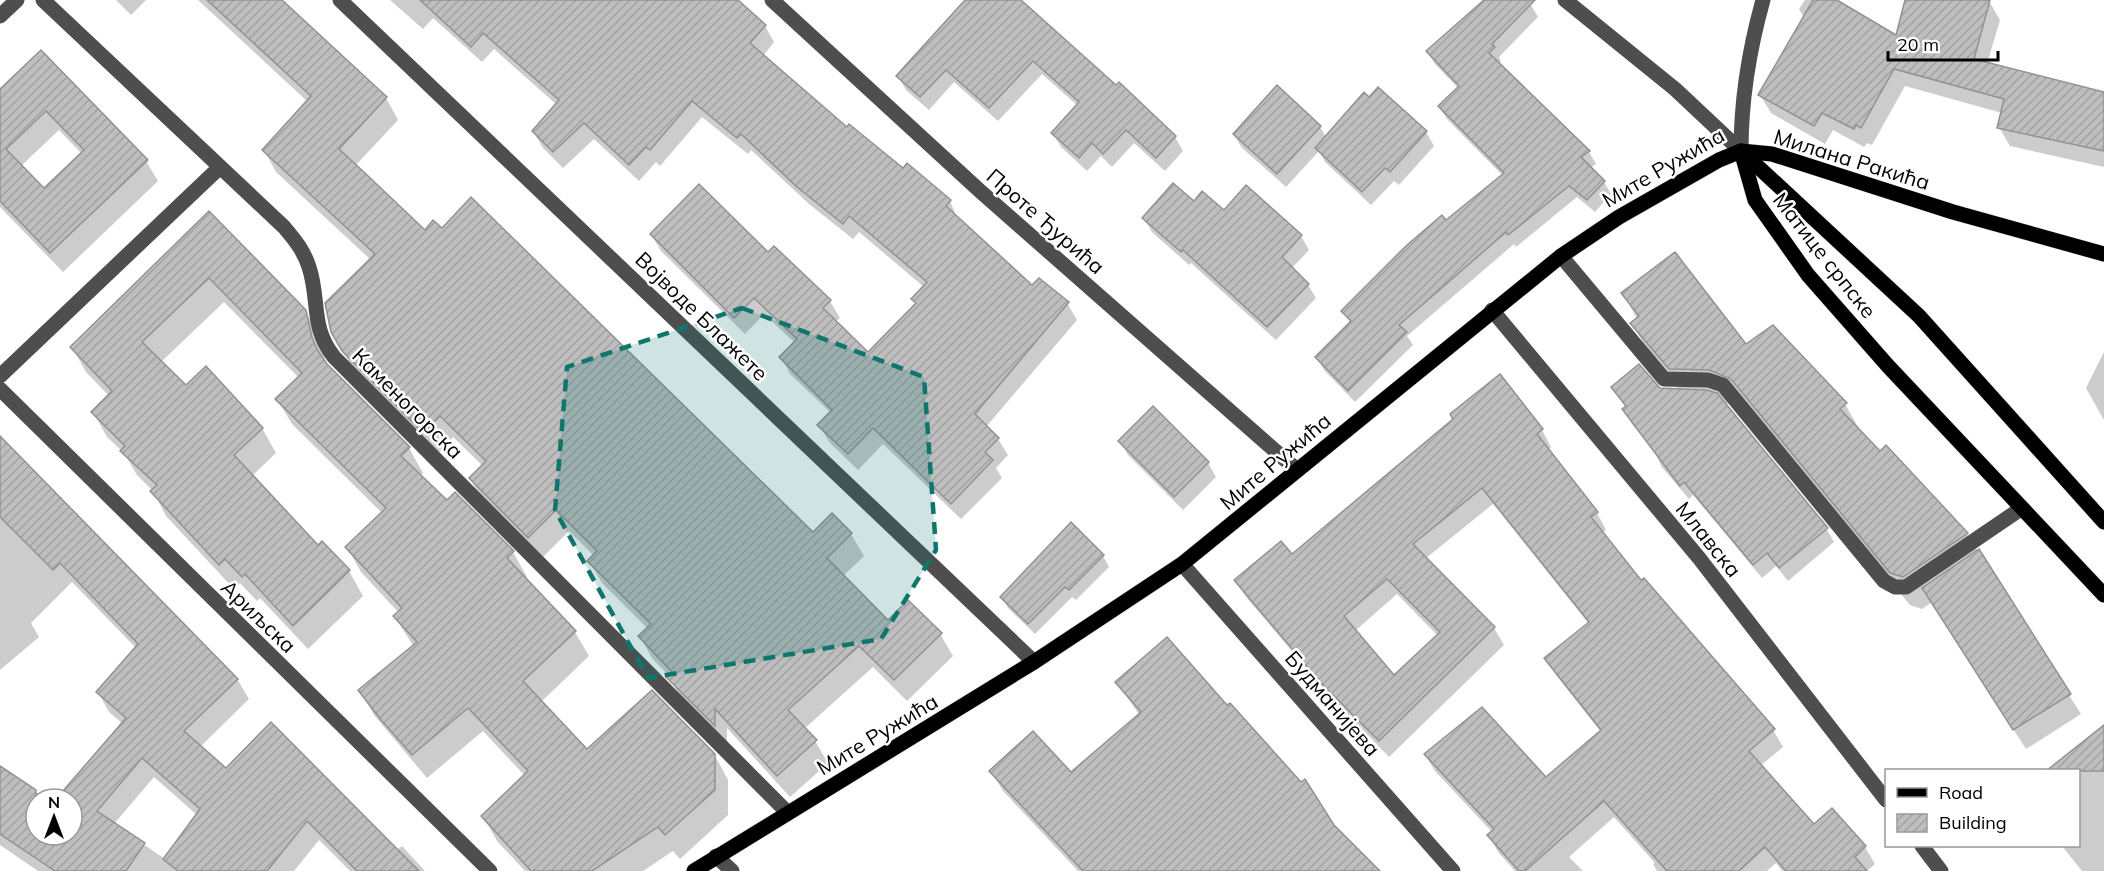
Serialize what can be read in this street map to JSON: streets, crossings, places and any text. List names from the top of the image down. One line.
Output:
{"streets":{"main road":["Милана Ракића","Мите Ружића","Матице српске"],"street":["Проте Ђурића","Војводе Блажете","Каменогорска","Млавска","Ариљска","Будманијева"]},"crossings":[["Милана Ракића","Мите Ружића"],["Милана Ракића","Матице српске"],["Мите Ружића","Проте Ђурића"],["Мите Ружића","Матице српске"],["Мите Ружића","Војводе Блажете"],["Мите Ружића","Каменогорска"],["Мите Ружића","Млавска"],["Мите Ружића","Будманијева"]],"legend":["Road","Building"],"scale_bar":"20 m","north":"top"}
